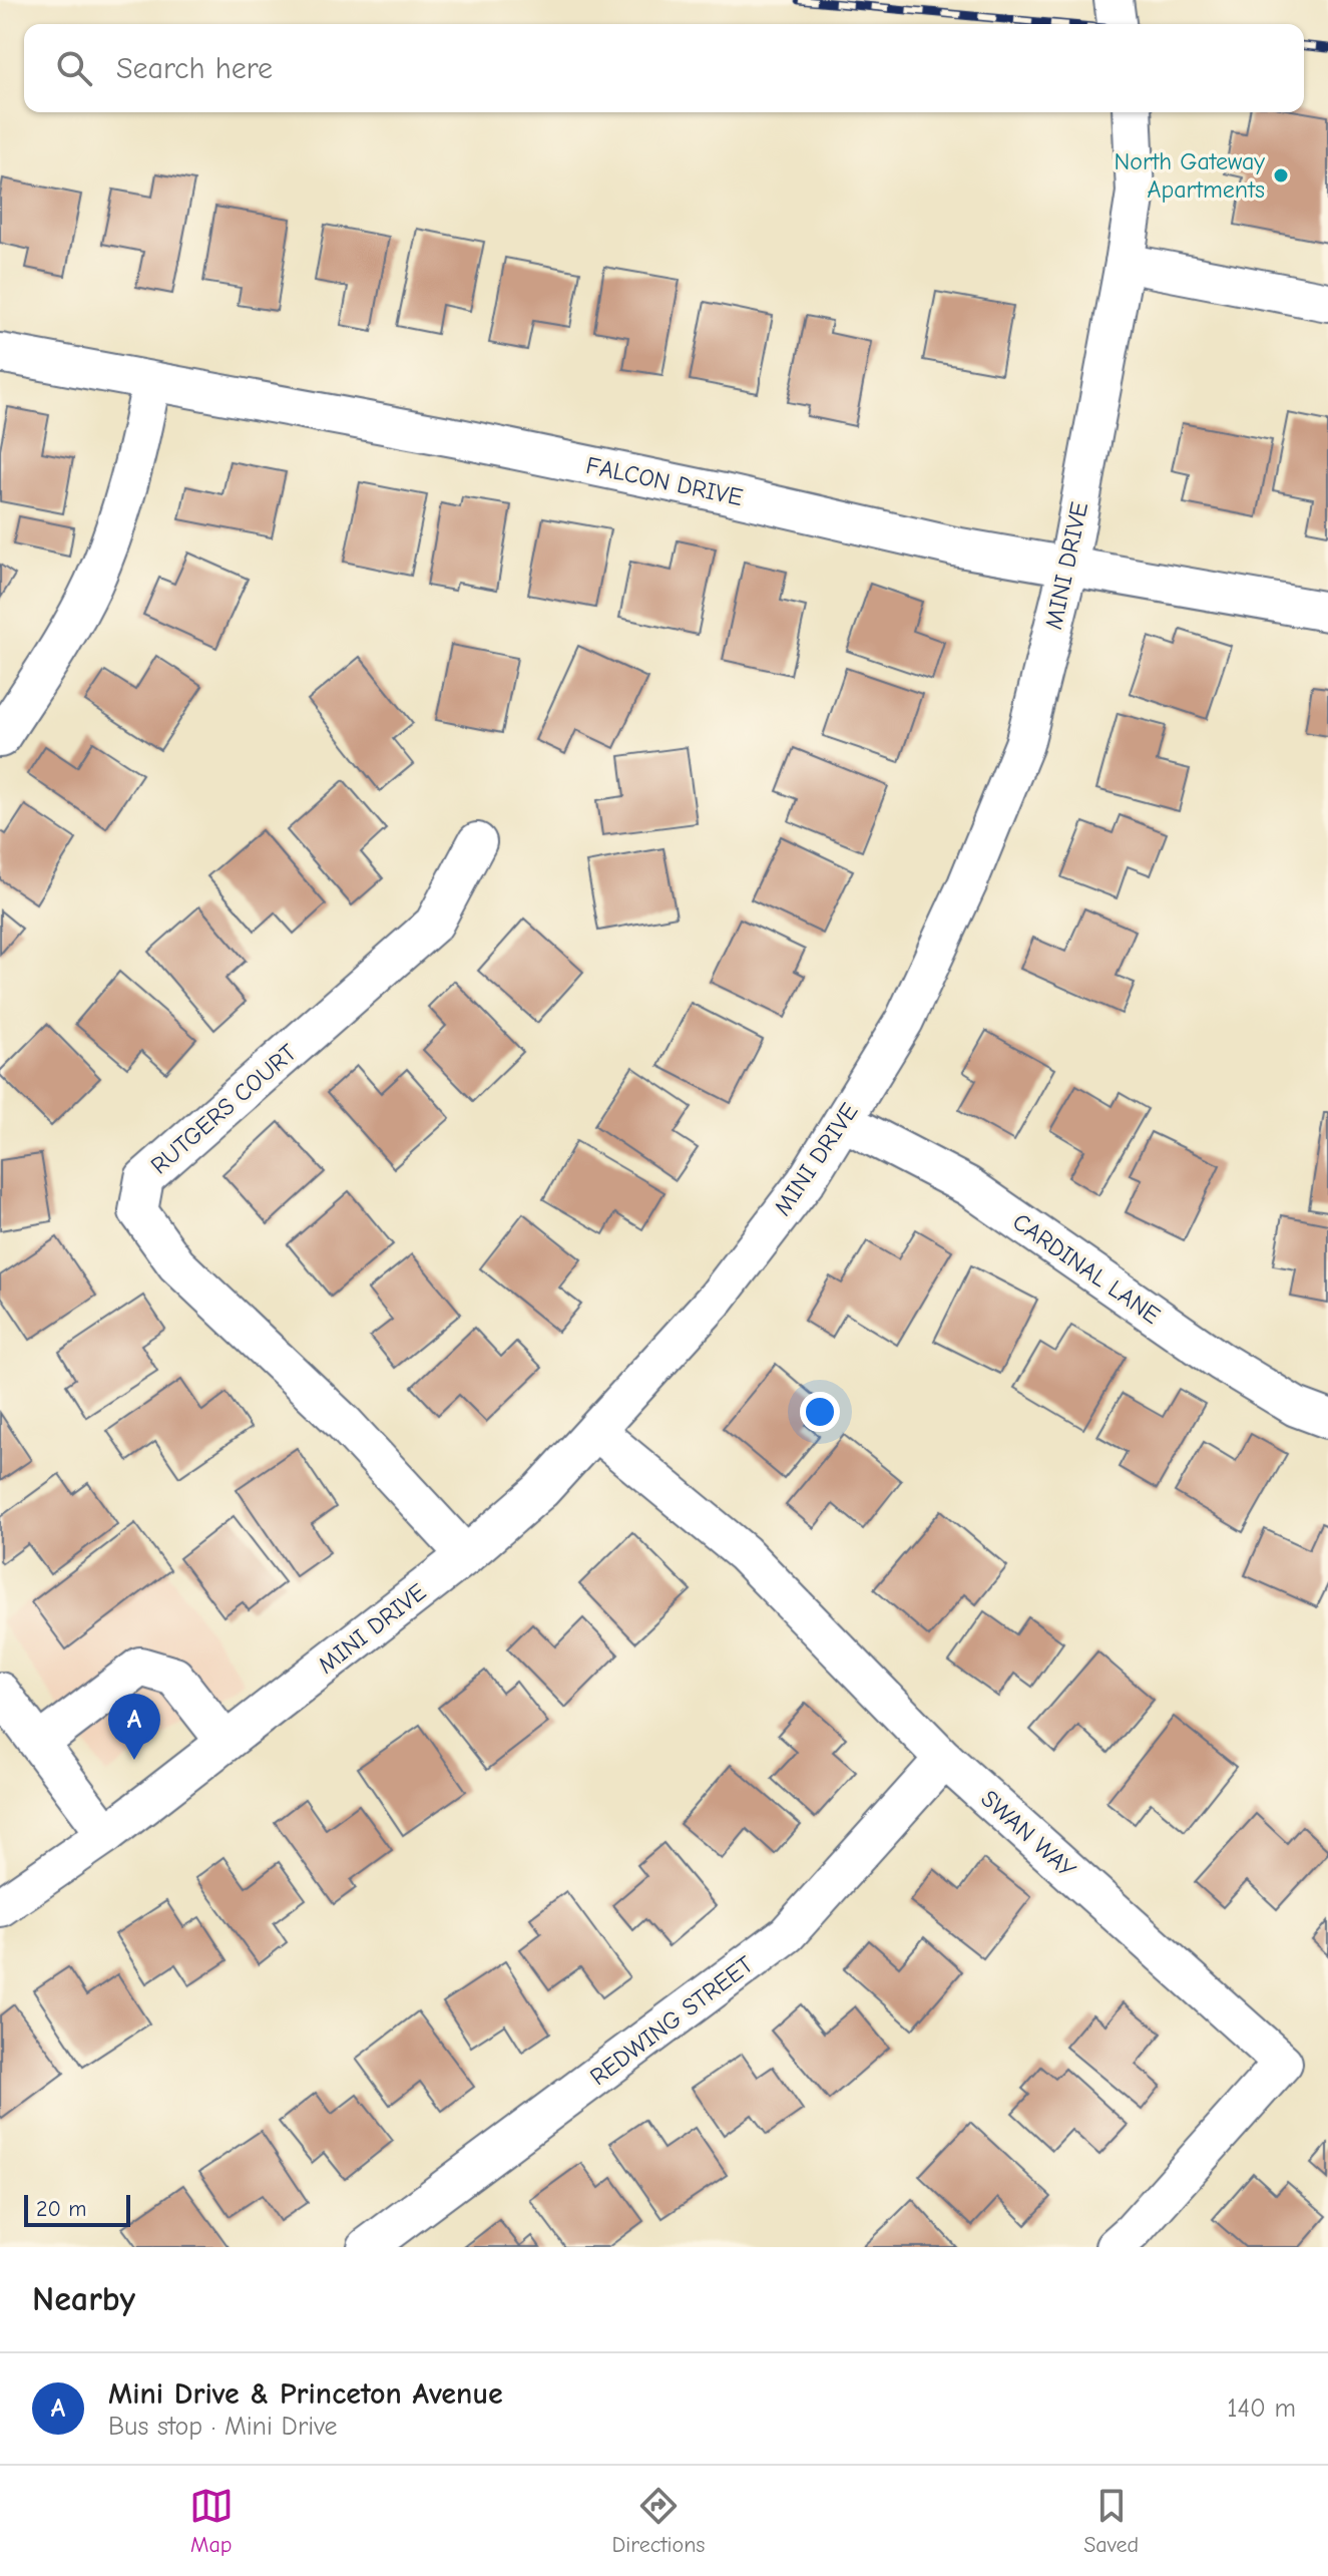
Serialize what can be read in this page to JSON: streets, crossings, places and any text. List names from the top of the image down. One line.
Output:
{"streets":{"street":["FALCON DRIVE","MINI DRIVE","RUTGERS COURT","CARDINAL LANE","SWAN WAY","REDWING STREET"]},"crossings":[["FALCON DRIVE","MINI DRIVE"],["MINI DRIVE","RUTGERS COURT"],["MINI DRIVE","CARDINAL LANE"],["MINI DRIVE","SWAN WAY"],["SWAN WAY","REDWING STREET"]],"places":["North Gateway Apartments"],"scale_bar":"20 m","page":{"search":"Search here","pins":"A","scale":"20 m","heading":"Nearby","list":[{"mark":"A","name":"Mini Drive & Princeton Avenue","note":"Bus stop · Mini Drive","value":"140 m"}],"nav":["Map","Directions","Saved"]}}
